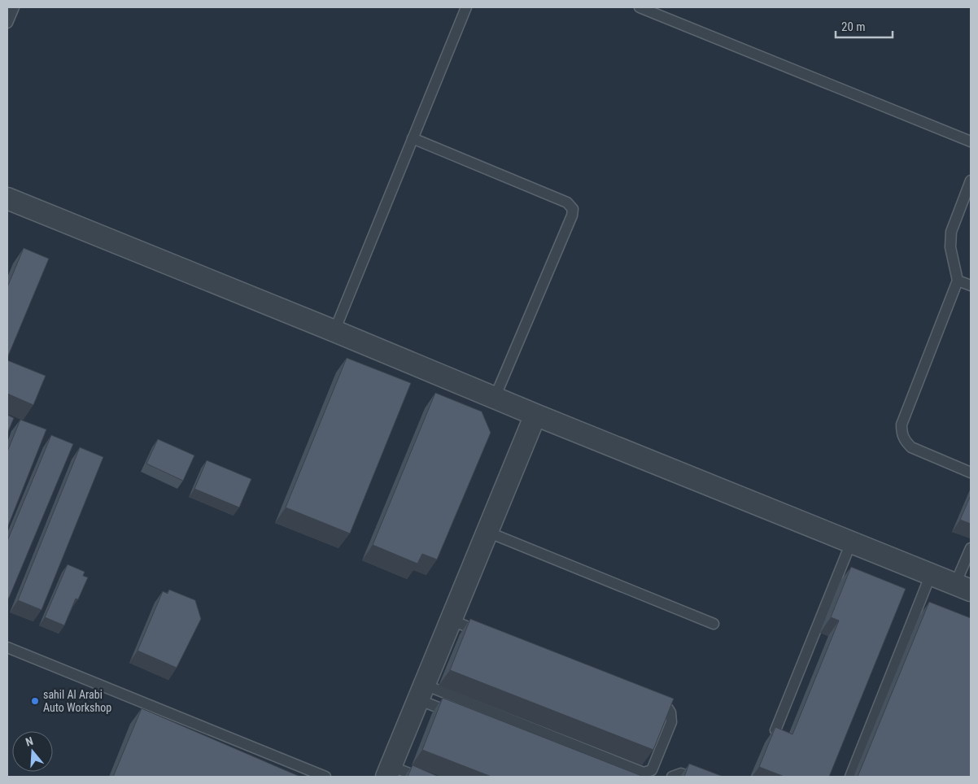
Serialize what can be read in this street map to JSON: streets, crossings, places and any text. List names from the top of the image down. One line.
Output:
{"places":["sahil Al Arabi Auto Workshop"],"scale_bar":"20 m","north":"top"}
